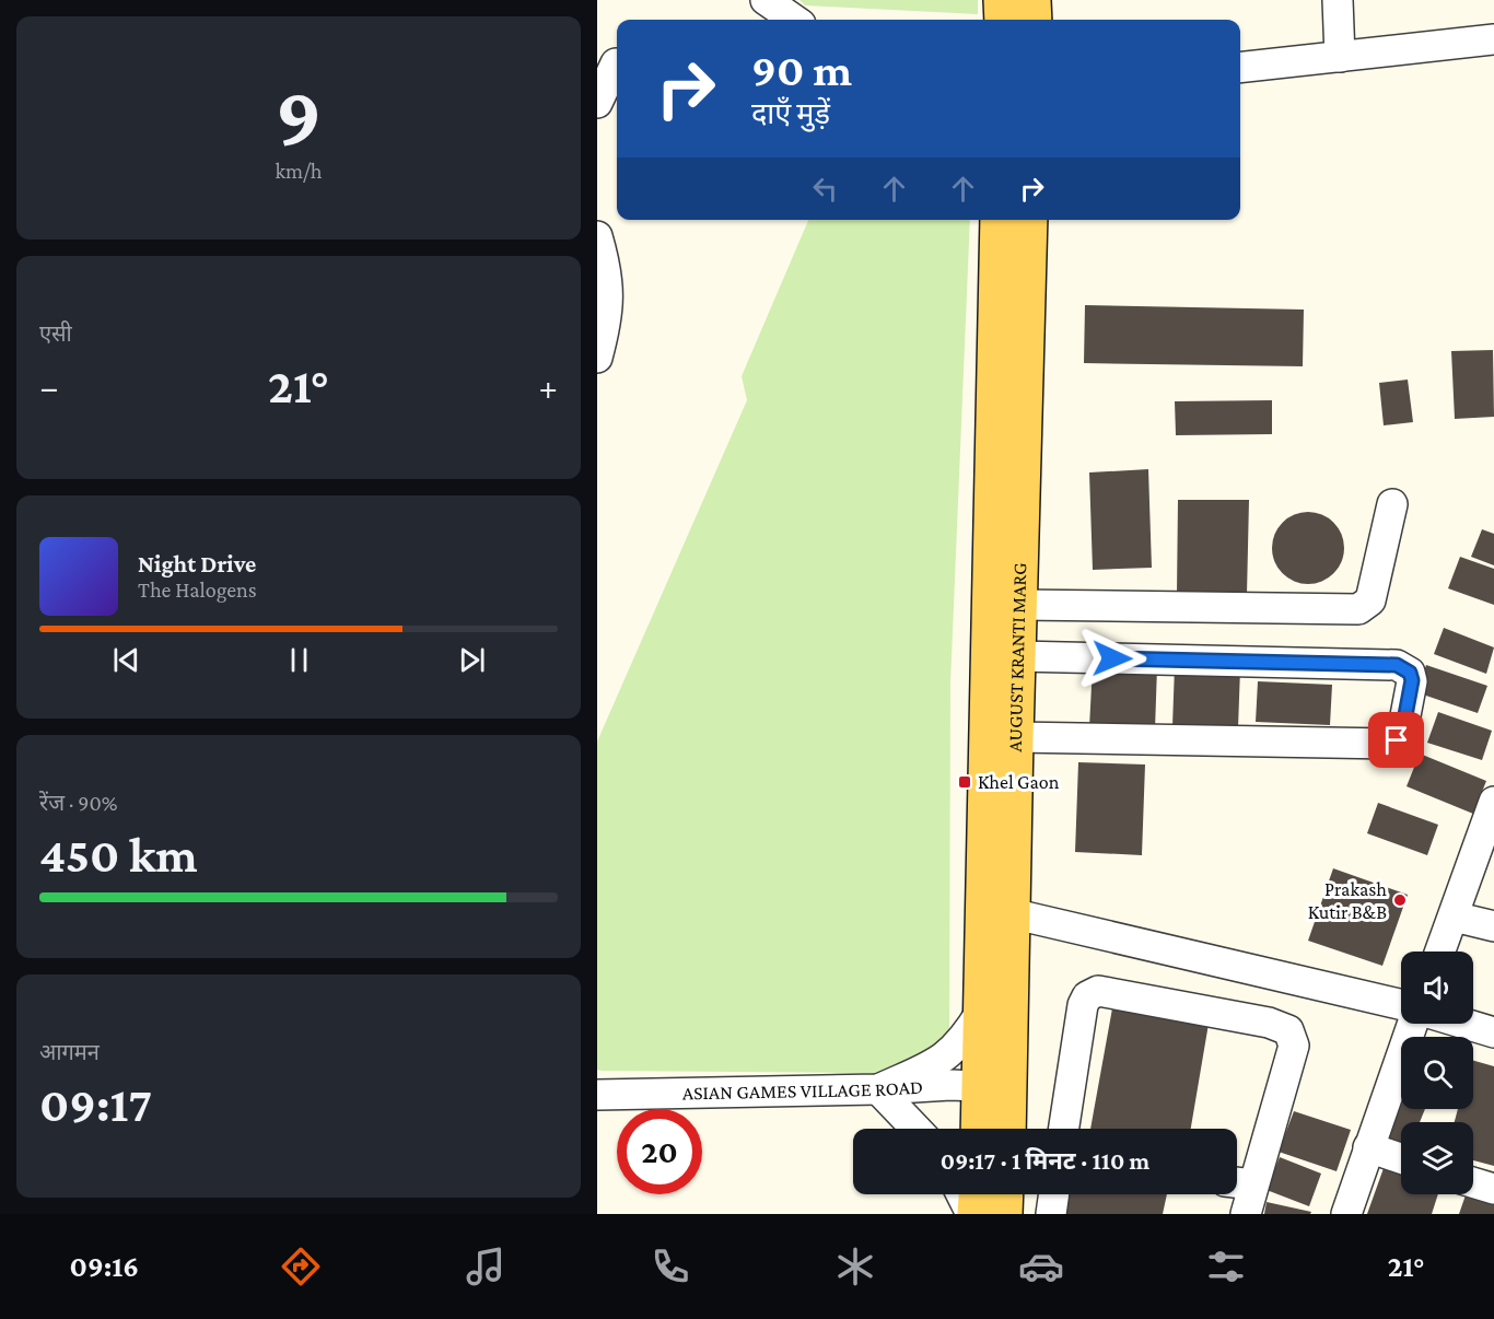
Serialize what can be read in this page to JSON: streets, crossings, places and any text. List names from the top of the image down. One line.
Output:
{"streets":{"main road":["AUGUST KRANTI MARG"],"street":["ASIAN GAMES VILLAGE ROAD"]},"crossings":[["AUGUST KRANTI MARG","ASIAN GAMES VILLAGE ROAD"]],"places":{"transit":["Khel Gaon"],"other":["Prakash Kutir B&B"]},"page":{"tile":[["9","km/h"],"एसी",["रेंज · 90%","450 km"],["आगमन","09:17"]],"turn":["90 m","दाएँ मुड़ें"],"heat":["−","21°","+"],"song":["Night Drive","The Halogens"],"limit":"20","trip":"09:17 · 1 मिनट · 110 m","tabs":["09:16","21°"]}}
